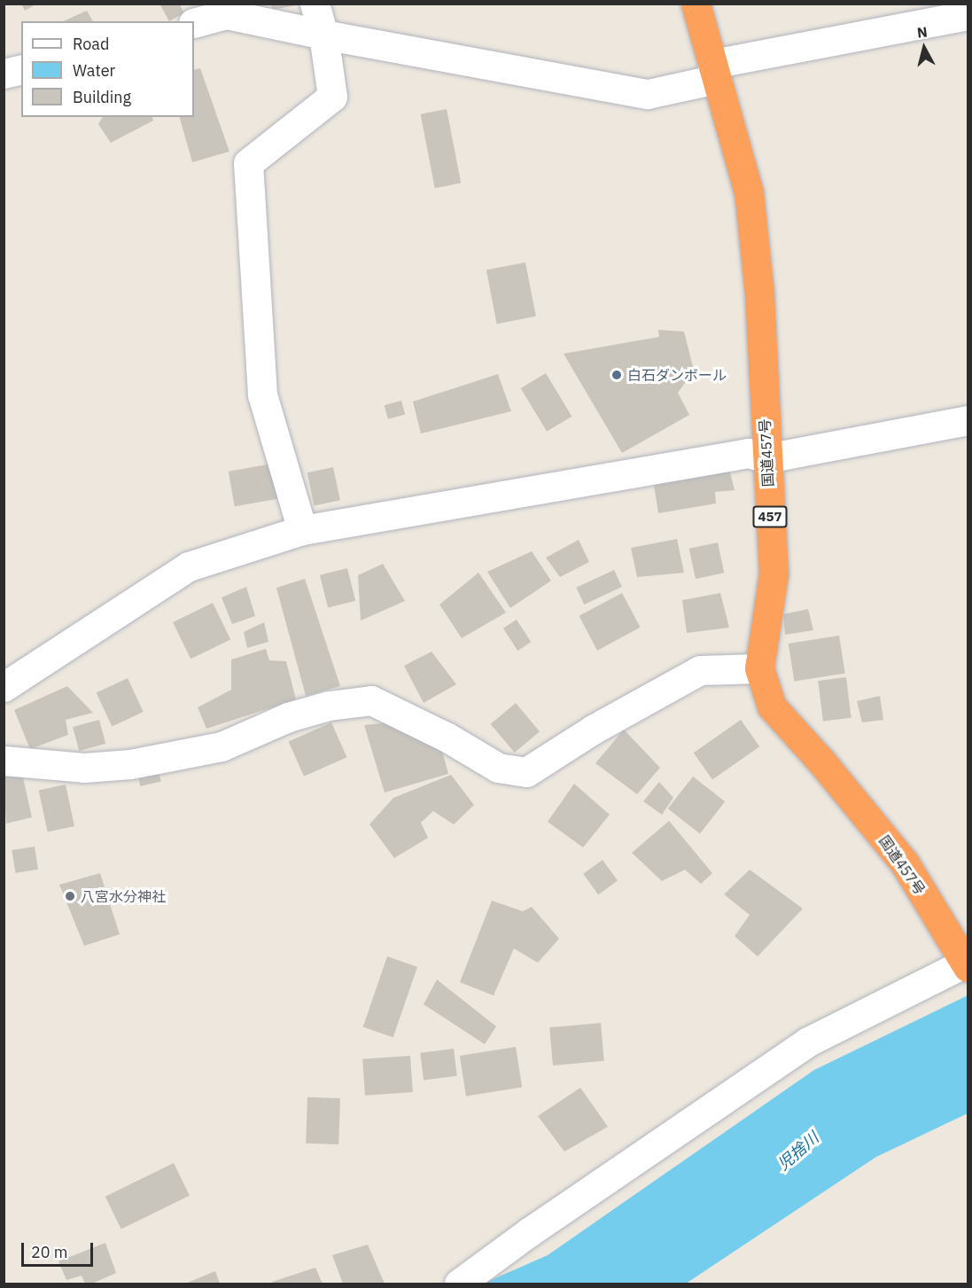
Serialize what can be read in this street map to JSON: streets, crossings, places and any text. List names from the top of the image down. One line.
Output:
{"streets":{"highway":["国道457号","457"]},"water":["児捨川"],"places":["白石ダンボール","八宮水分神社"],"legend":["Road","Water","Building"],"scale_bar":"20 m","north":"top"}
